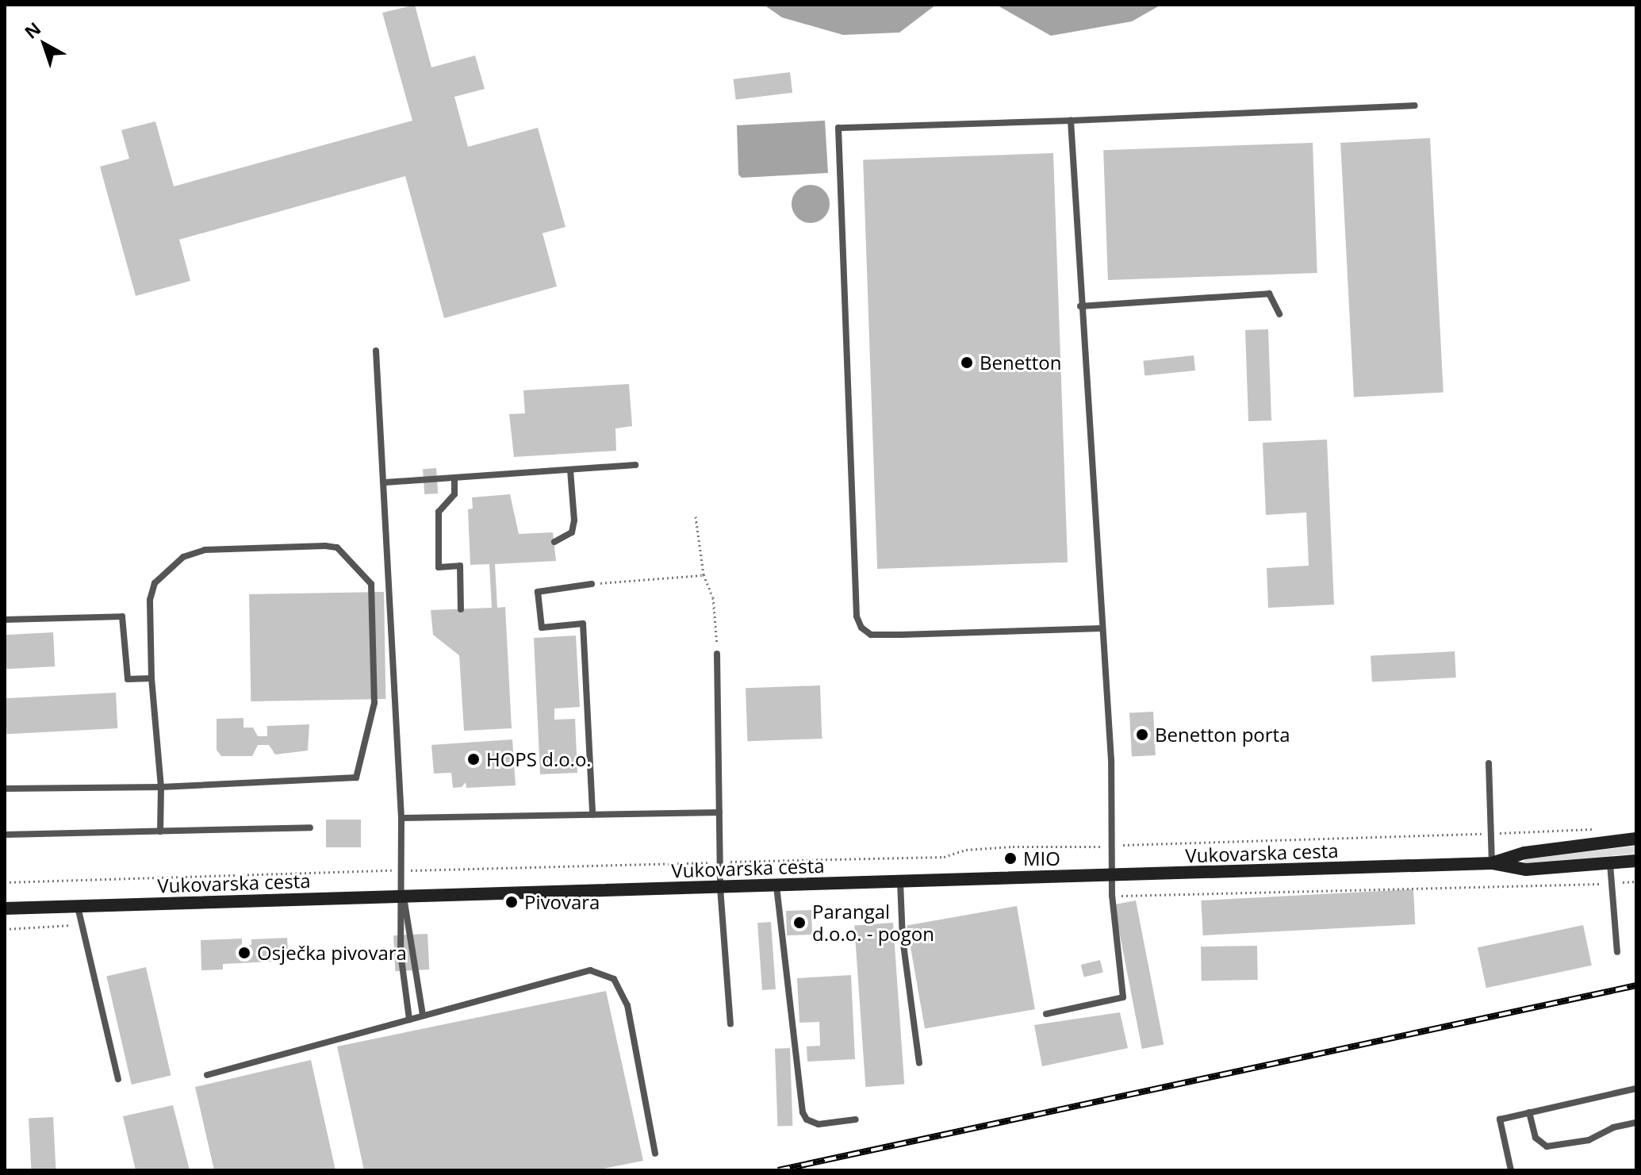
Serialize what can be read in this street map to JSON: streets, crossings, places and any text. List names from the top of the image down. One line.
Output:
{"streets":{"main road":["Vukovarska cesta"]},"places":["Benetton","Benetton porta","HOPS d.o.o.","MIO","Pivovara","Parangal d.o.o. - pogon","Osječka pivovara"],"north":"top left"}
